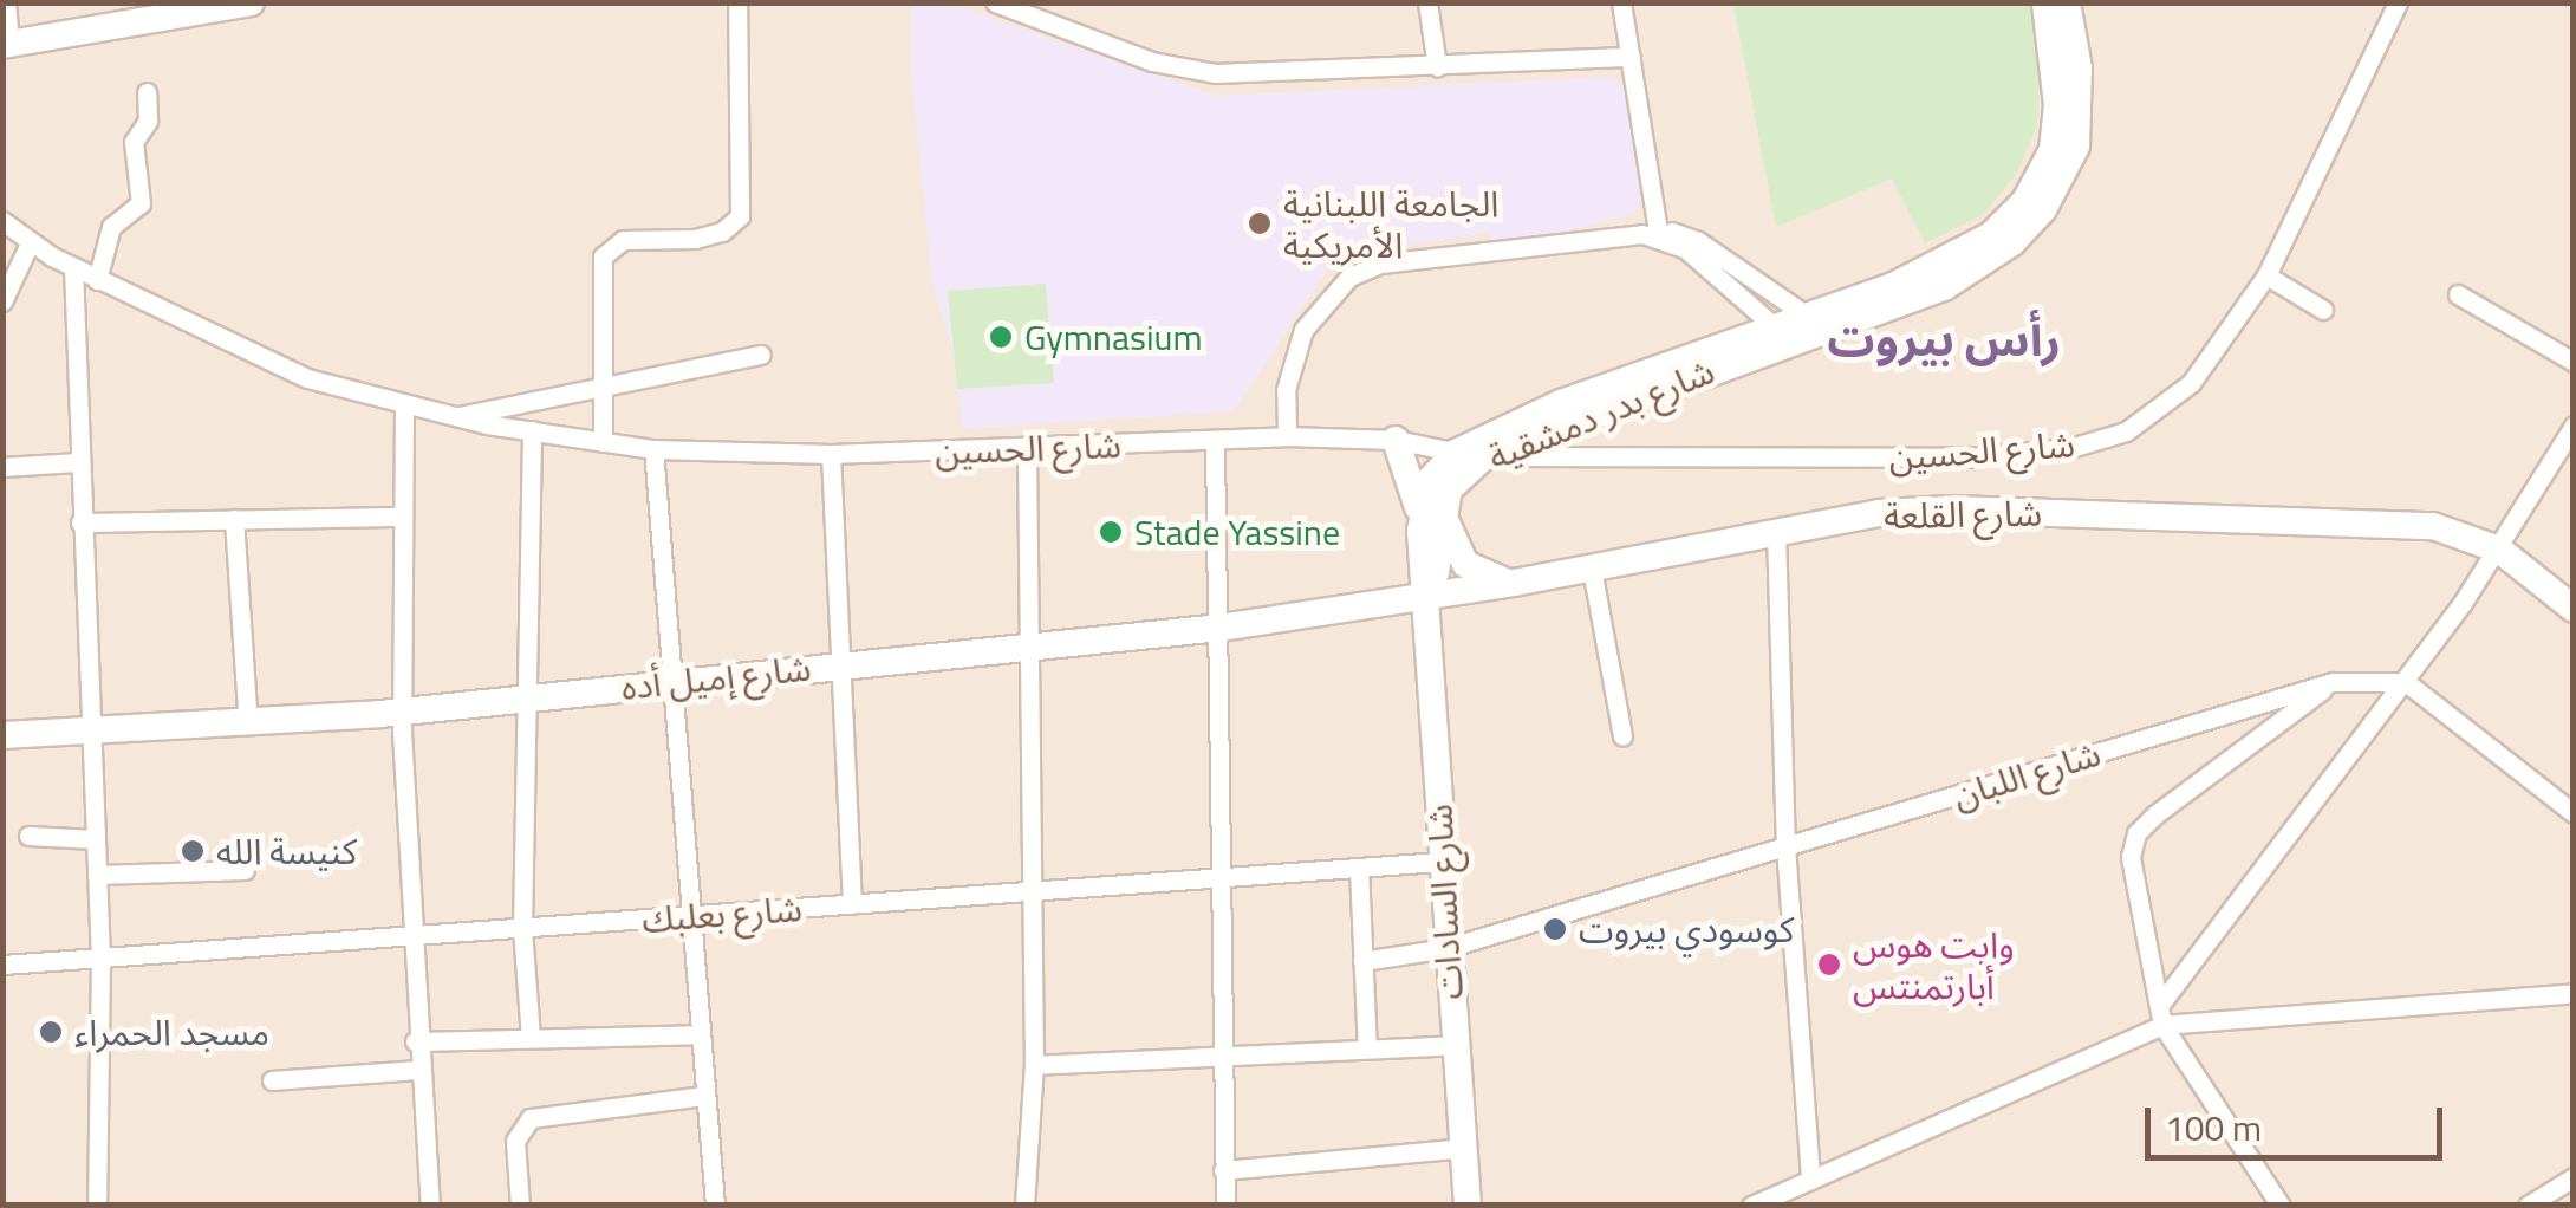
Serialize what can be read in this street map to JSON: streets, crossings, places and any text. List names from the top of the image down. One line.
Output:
{"streets":{"main road":["شارع بدر دمشقية","شارع القلعة","شارع إميل أده","شارع السادات"],"street":["شارع الحسين","شارع اللبان","شارع بعلبك"]},"crossings":[["شارع بدر دمشقية","شارع الحسين"],["شارع بدر دمشقية","شارع القلعة"],["شارع بدر دمشقية","شارع إميل أده"],["شارع بدر دمشقية","شارع السادات"],["شارع القلعة","شارع إميل أده"],["شارع القلعة","شارع السادات"],["شارع إميل أده","شارع السادات"],["شارع اللبان","شارع السادات"],["شارع السادات","شارع بعلبك"]],"districts":["رأس بيروت"],"places":["الجامعة اللبنانية الأمريكية","Gymnasium","Stade Yassine","كنيسة الله","كوسودي بيروت","وايت هوس أبارتمنتس","مسجد الحمراء"],"scale_bar":"100 m"}
